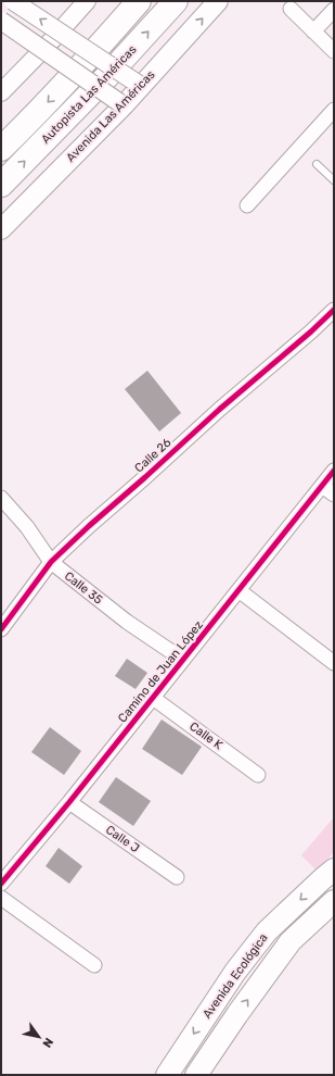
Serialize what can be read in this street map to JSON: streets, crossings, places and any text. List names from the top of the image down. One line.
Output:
{"streets":{"highway":["Autopista Las Américas"],"main road":["Avenida Las Américas","Avenida Ecológica"],"street":["Calle 26","Calle 35","Camino de Juan López","Calle K","Calle J"]},"crossings":[["Calle 26","Calle 35"],["Calle 35","Camino de Juan López"],["Camino de Juan López","Calle K"],["Camino de Juan López","Calle J"]],"one_way":["Avenida Las Américas"],"north":"bottom right"}
